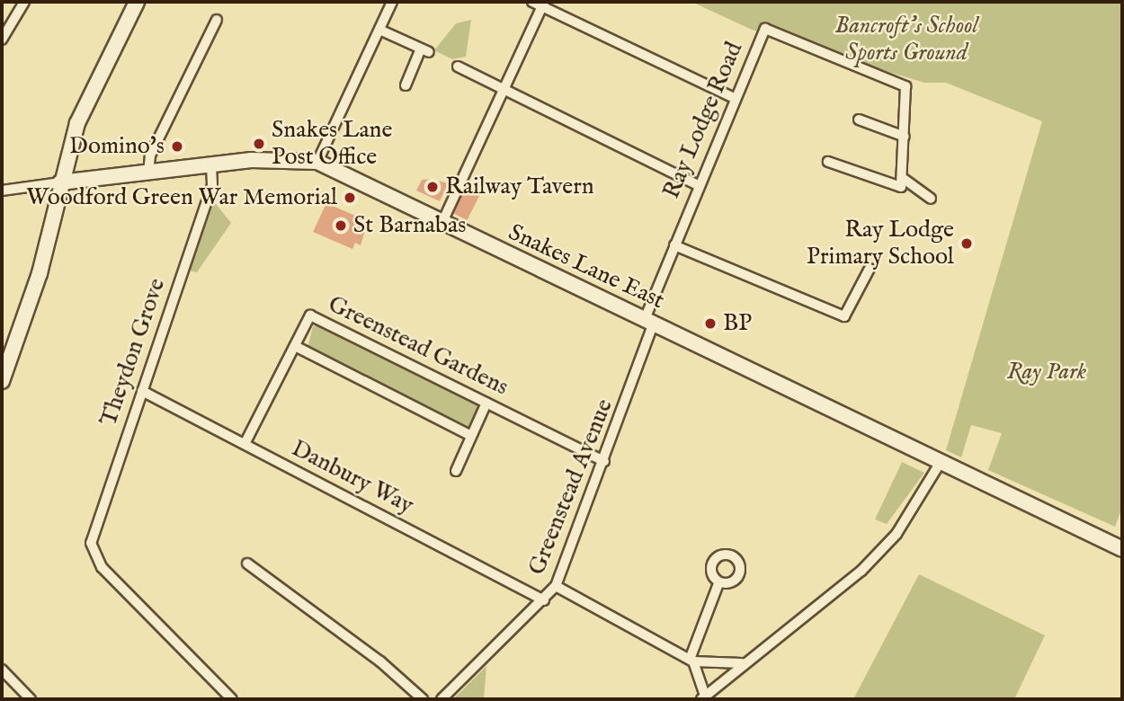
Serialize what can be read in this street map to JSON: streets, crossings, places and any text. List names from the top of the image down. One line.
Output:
{"streets":{"street":["Ray Lodge Road","Snakes Lane East","Greenstead Gardens","Theydon Grove","Danbury Way","Greenstead Avenue"]},"crossings":[["Ray Lodge Road","Snakes Lane East"],["Ray Lodge Road","Greenstead Avenue"],["Snakes Lane East","Theydon Grove"],["Snakes Lane East","Greenstead Avenue"],["Greenstead Gardens","Danbury Way"],["Greenstead Gardens","Greenstead Avenue"],["Theydon Grove","Danbury Way"],["Danbury Way","Greenstead Avenue"]],"parks":["Bancroft's School Sports Ground","Ray Park"],"places":["Snakes Lane Post Office","Domino's","Railway Tavern","Woodford Green War Memorial","St Barnabas","Ray Lodge Primary School","BP"]}
